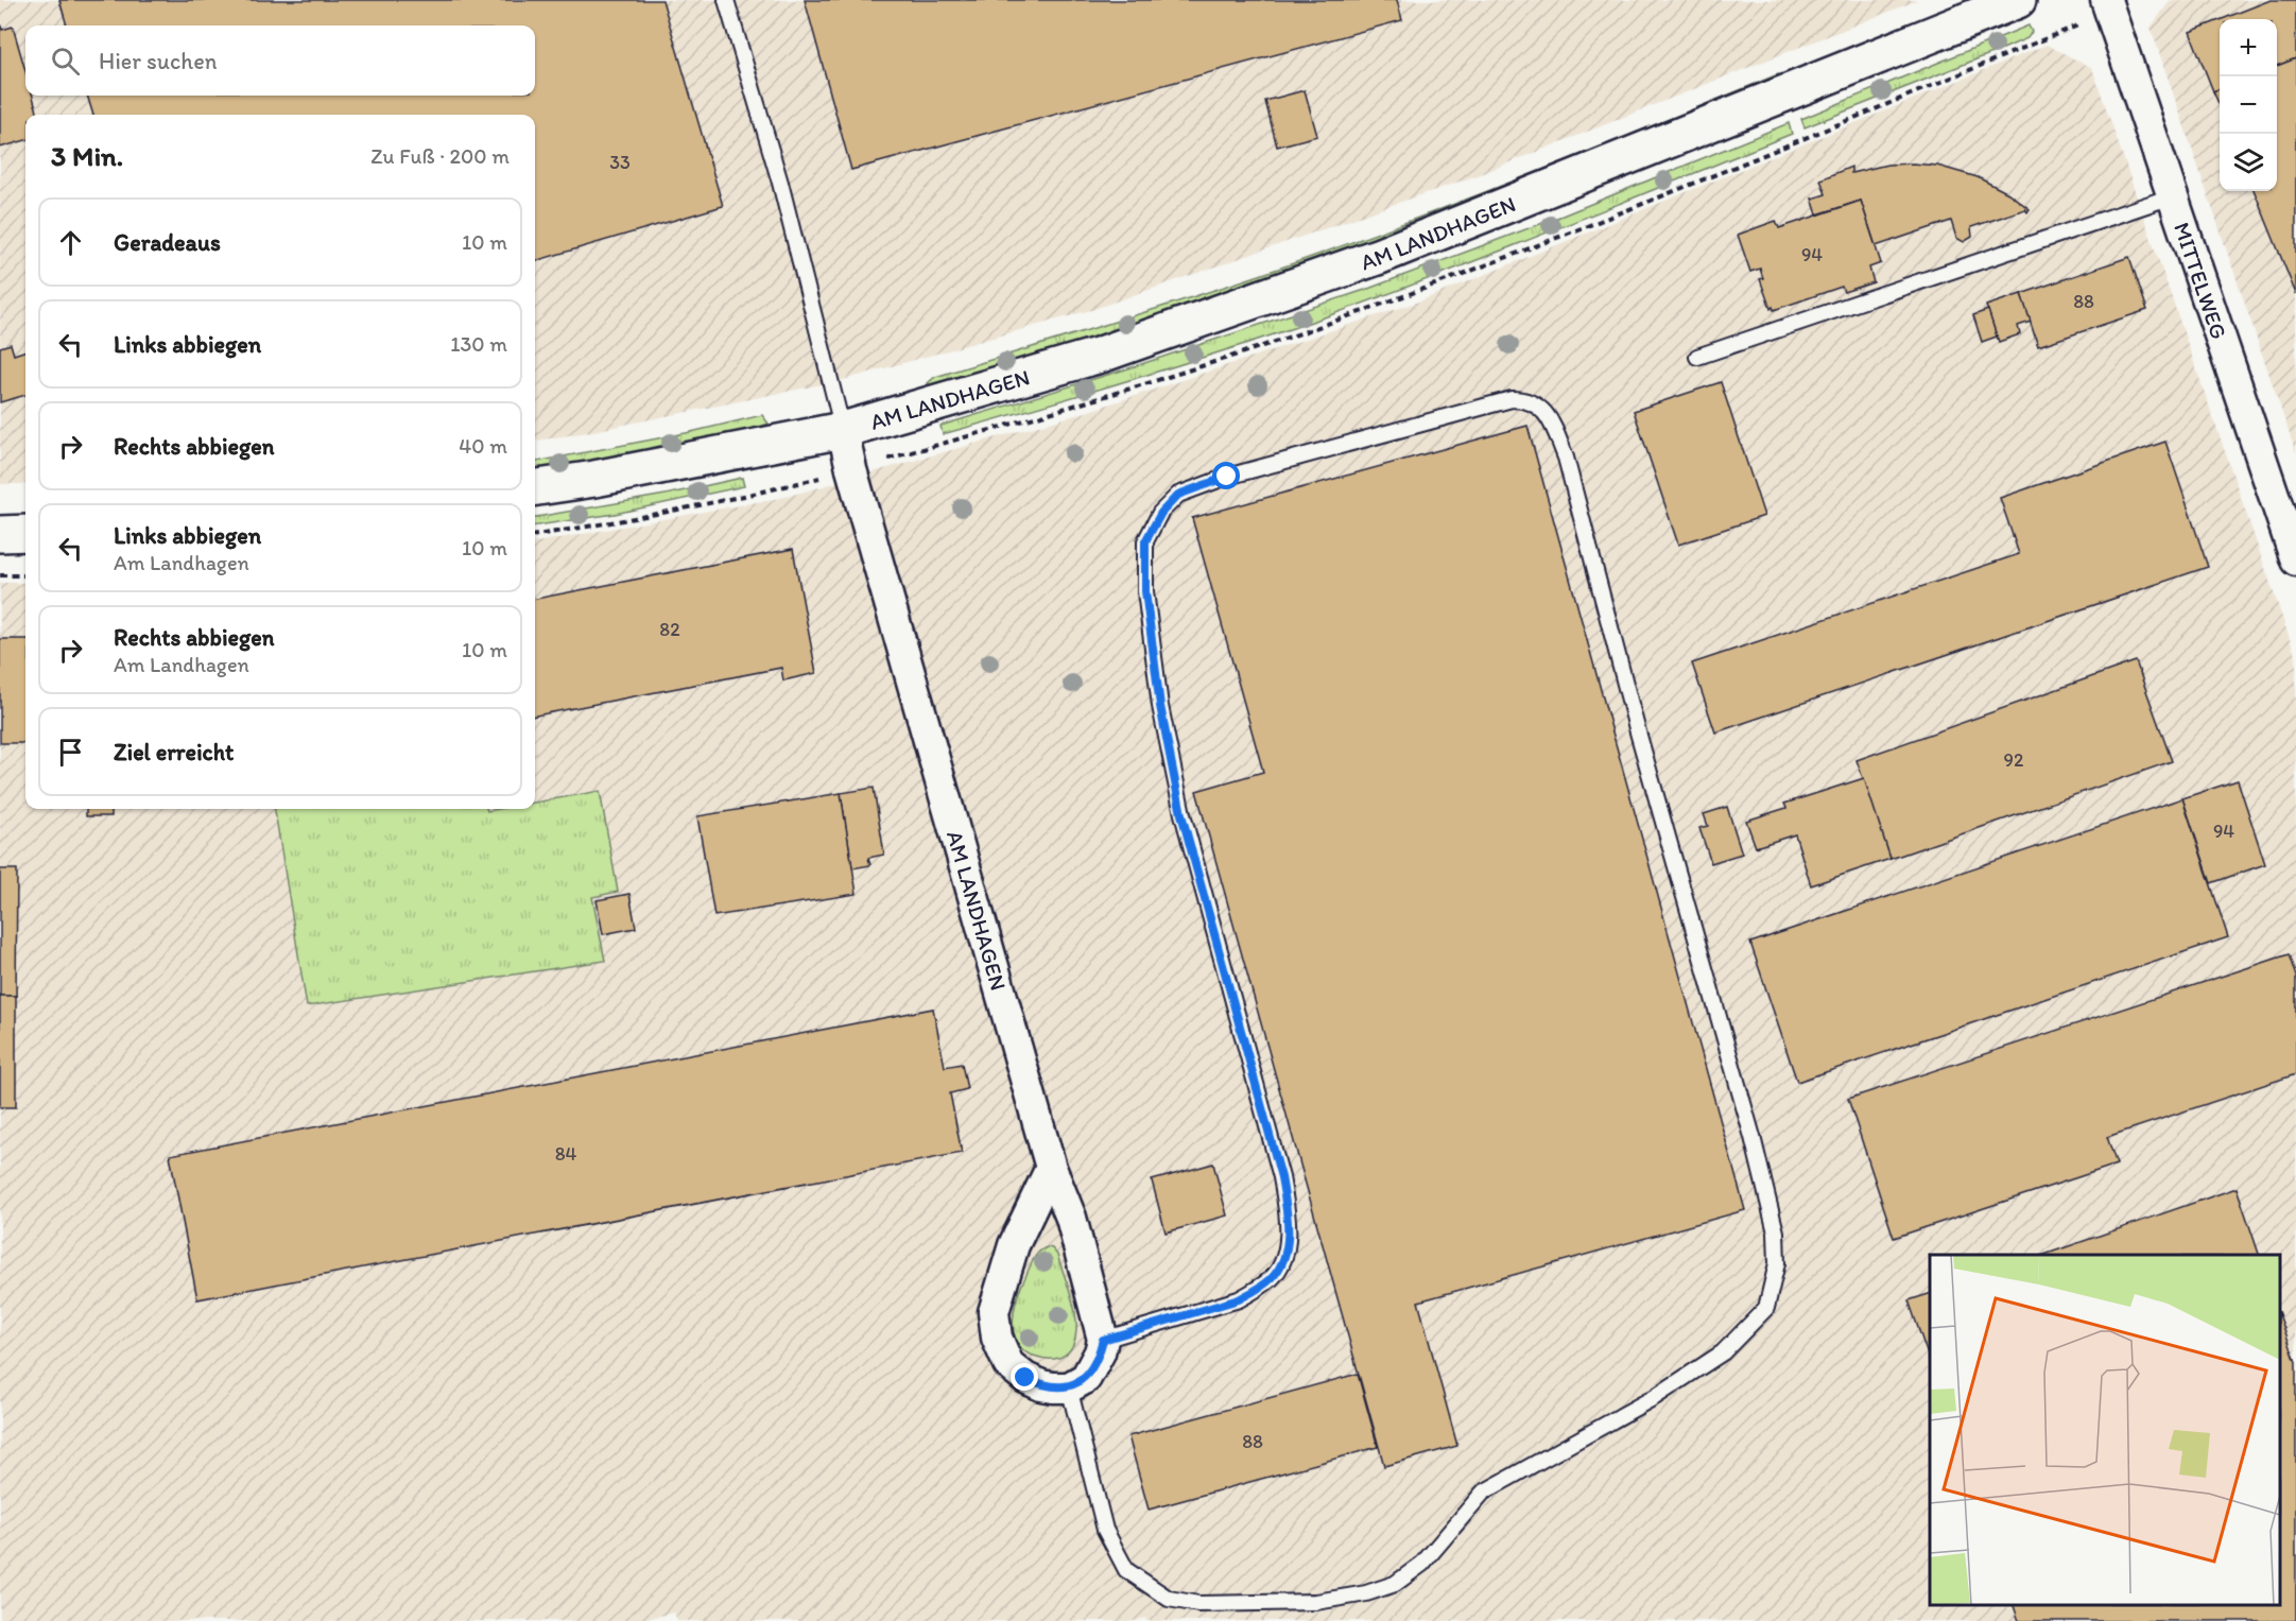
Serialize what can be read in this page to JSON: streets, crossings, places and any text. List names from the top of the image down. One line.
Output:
{"streets":{"street":["AM LANDHAGEN","MITTELWEG"]},"house_numbers":["33","94","88","82","92","94","84","88"],"page":{"map_buttons":["+","−"],"search":"Hier suchen","heading":["3 Min.","Zu Fuß · 200 m"],"list":[["Geradeaus","10 m"],["Links abbiegen","130 m"],["Rechts abbiegen","40 m"],["Links abbiegen","Am Landhagen","10 m"],["Rechts abbiegen","Am Landhagen","10 m"],"Ziel erreicht"]}}
